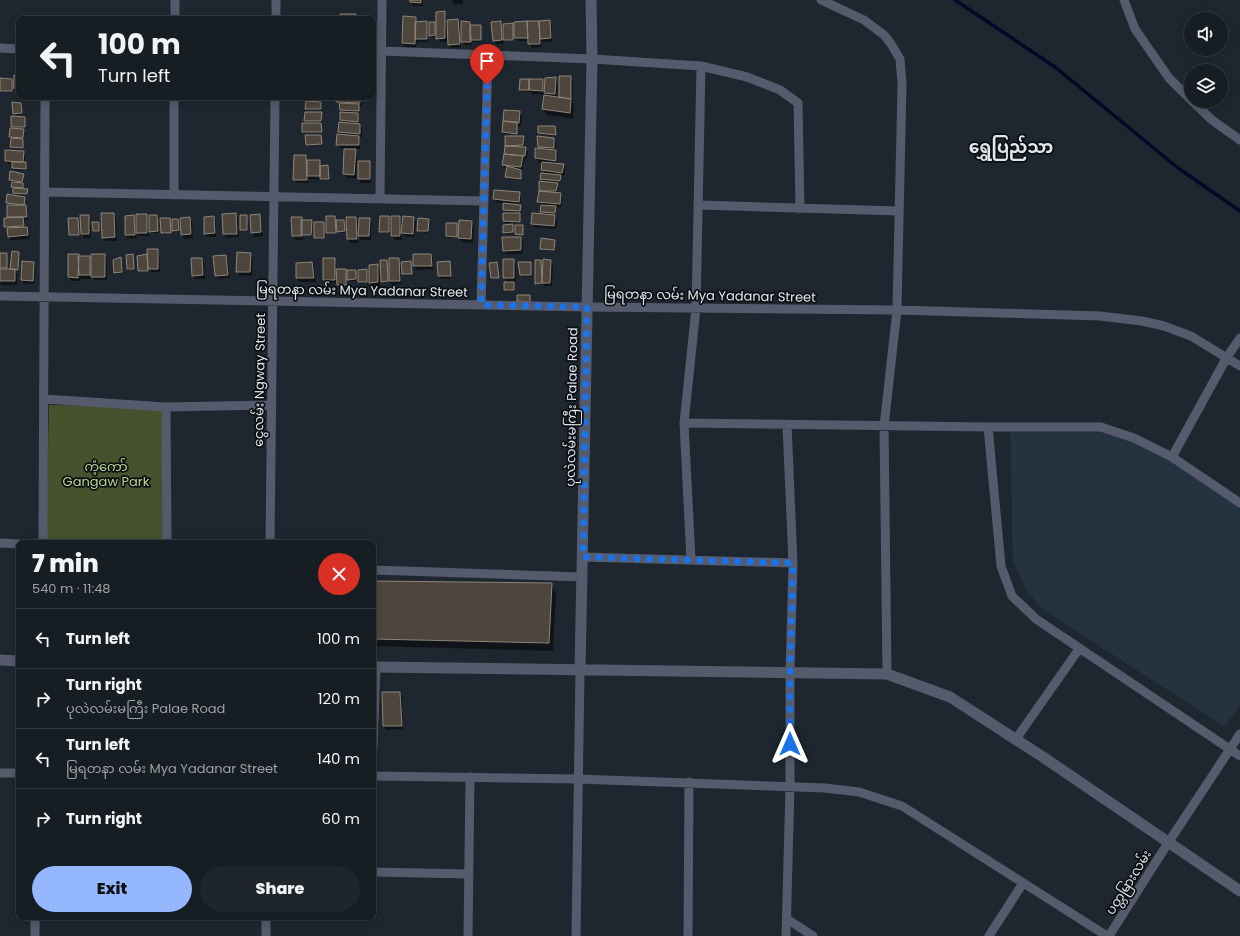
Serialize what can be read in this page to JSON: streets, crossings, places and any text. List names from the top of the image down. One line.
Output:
{"streets":{"street":["မြရတနာ လမ်း Mya Yadanar Street","ငွေလမ်း Ngway Street","ပုလဲလမ်းမကြီး Palae Road","ပတ္တမြားလမ်း"]},"crossings":[["မြရတနာ လမ်း Mya Yadanar Street","ငွေလမ်း Ngway Street"],["မြရတနာ လမ်း Mya Yadanar Street","ပုလဲလမ်းမကြီး Palae Road"]],"districts":["ရွှေပြည်သာ"],"parks":["ကံ့ကော် Gangaw Park"],"page":{"turn":["100 m","Turn left"],"heading":["7 min","540 m · 11:48"],"list":[{"name":"Turn left","value":"100 m"},{"name":"Turn right","note":"ပုလဲလမ်းမကြီး Palae Road","value":"120 m"},{"name":"Turn left","note":"မြရတနာ လမ်း Mya Yadanar Street","value":"140 m"},{"name":"Turn right","value":"60 m"}],"buttons":["Exit","Share"]}}
